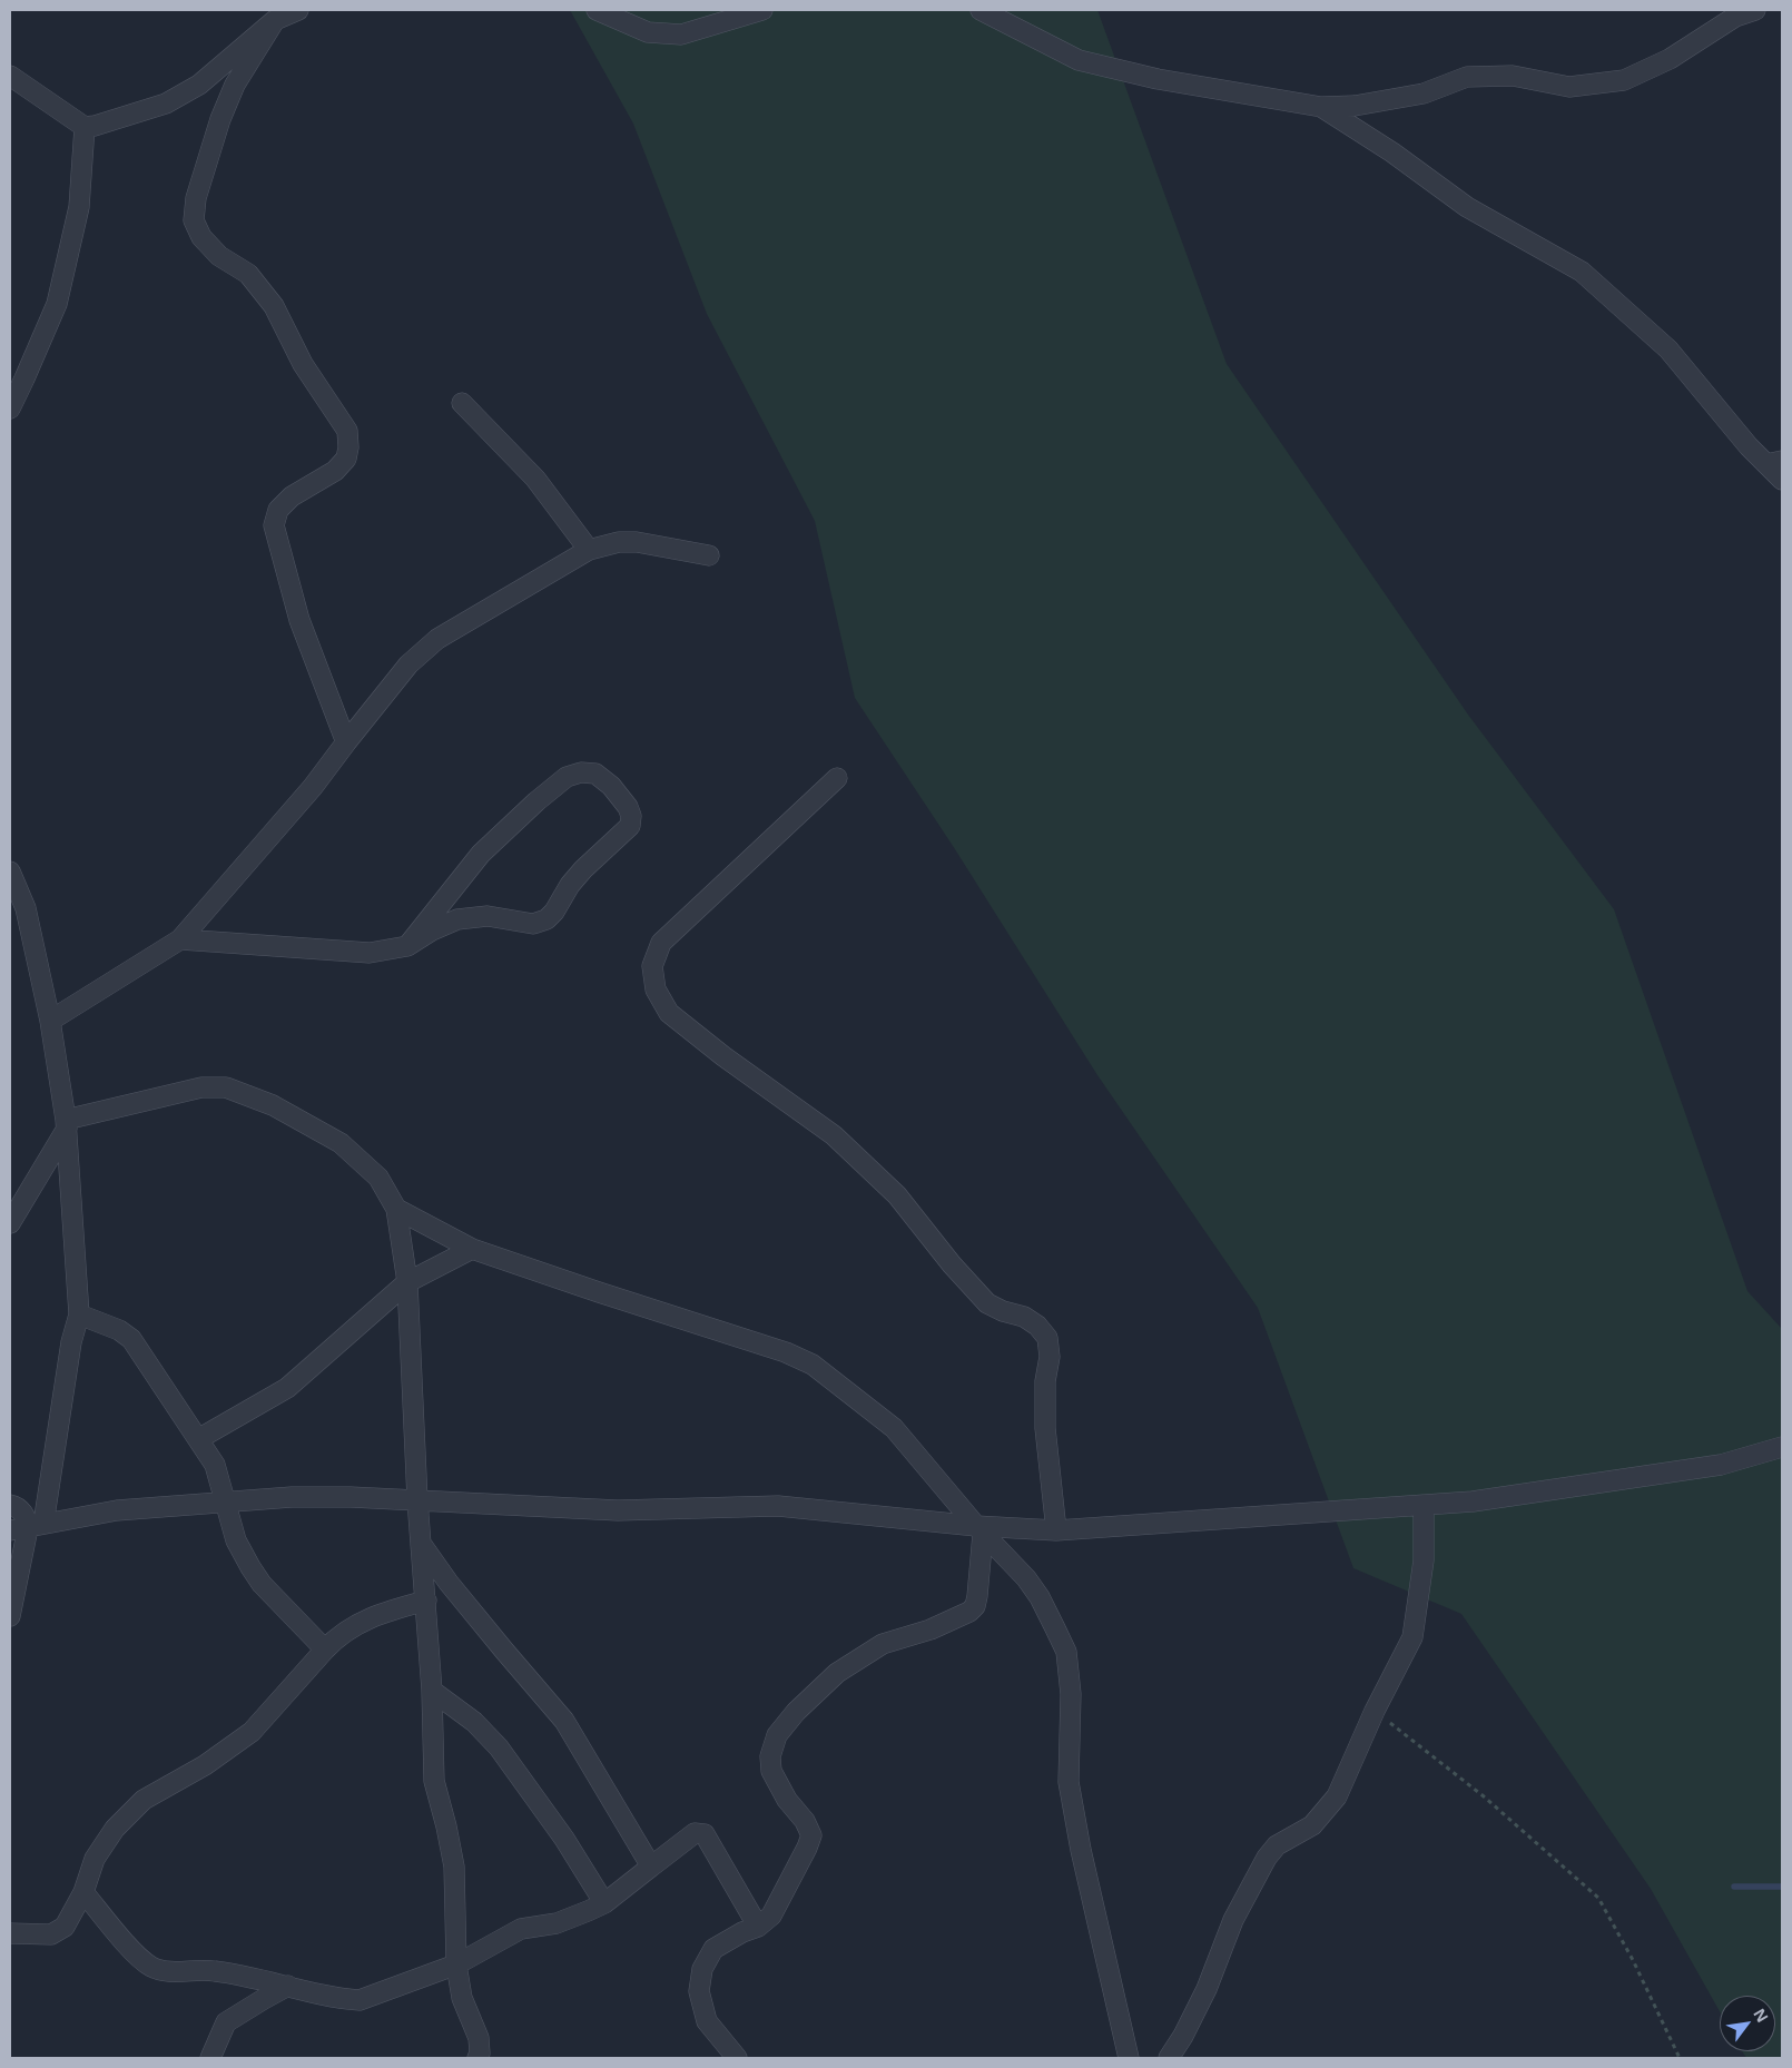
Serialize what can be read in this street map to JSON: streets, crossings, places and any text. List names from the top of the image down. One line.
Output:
{"north":"top right"}
